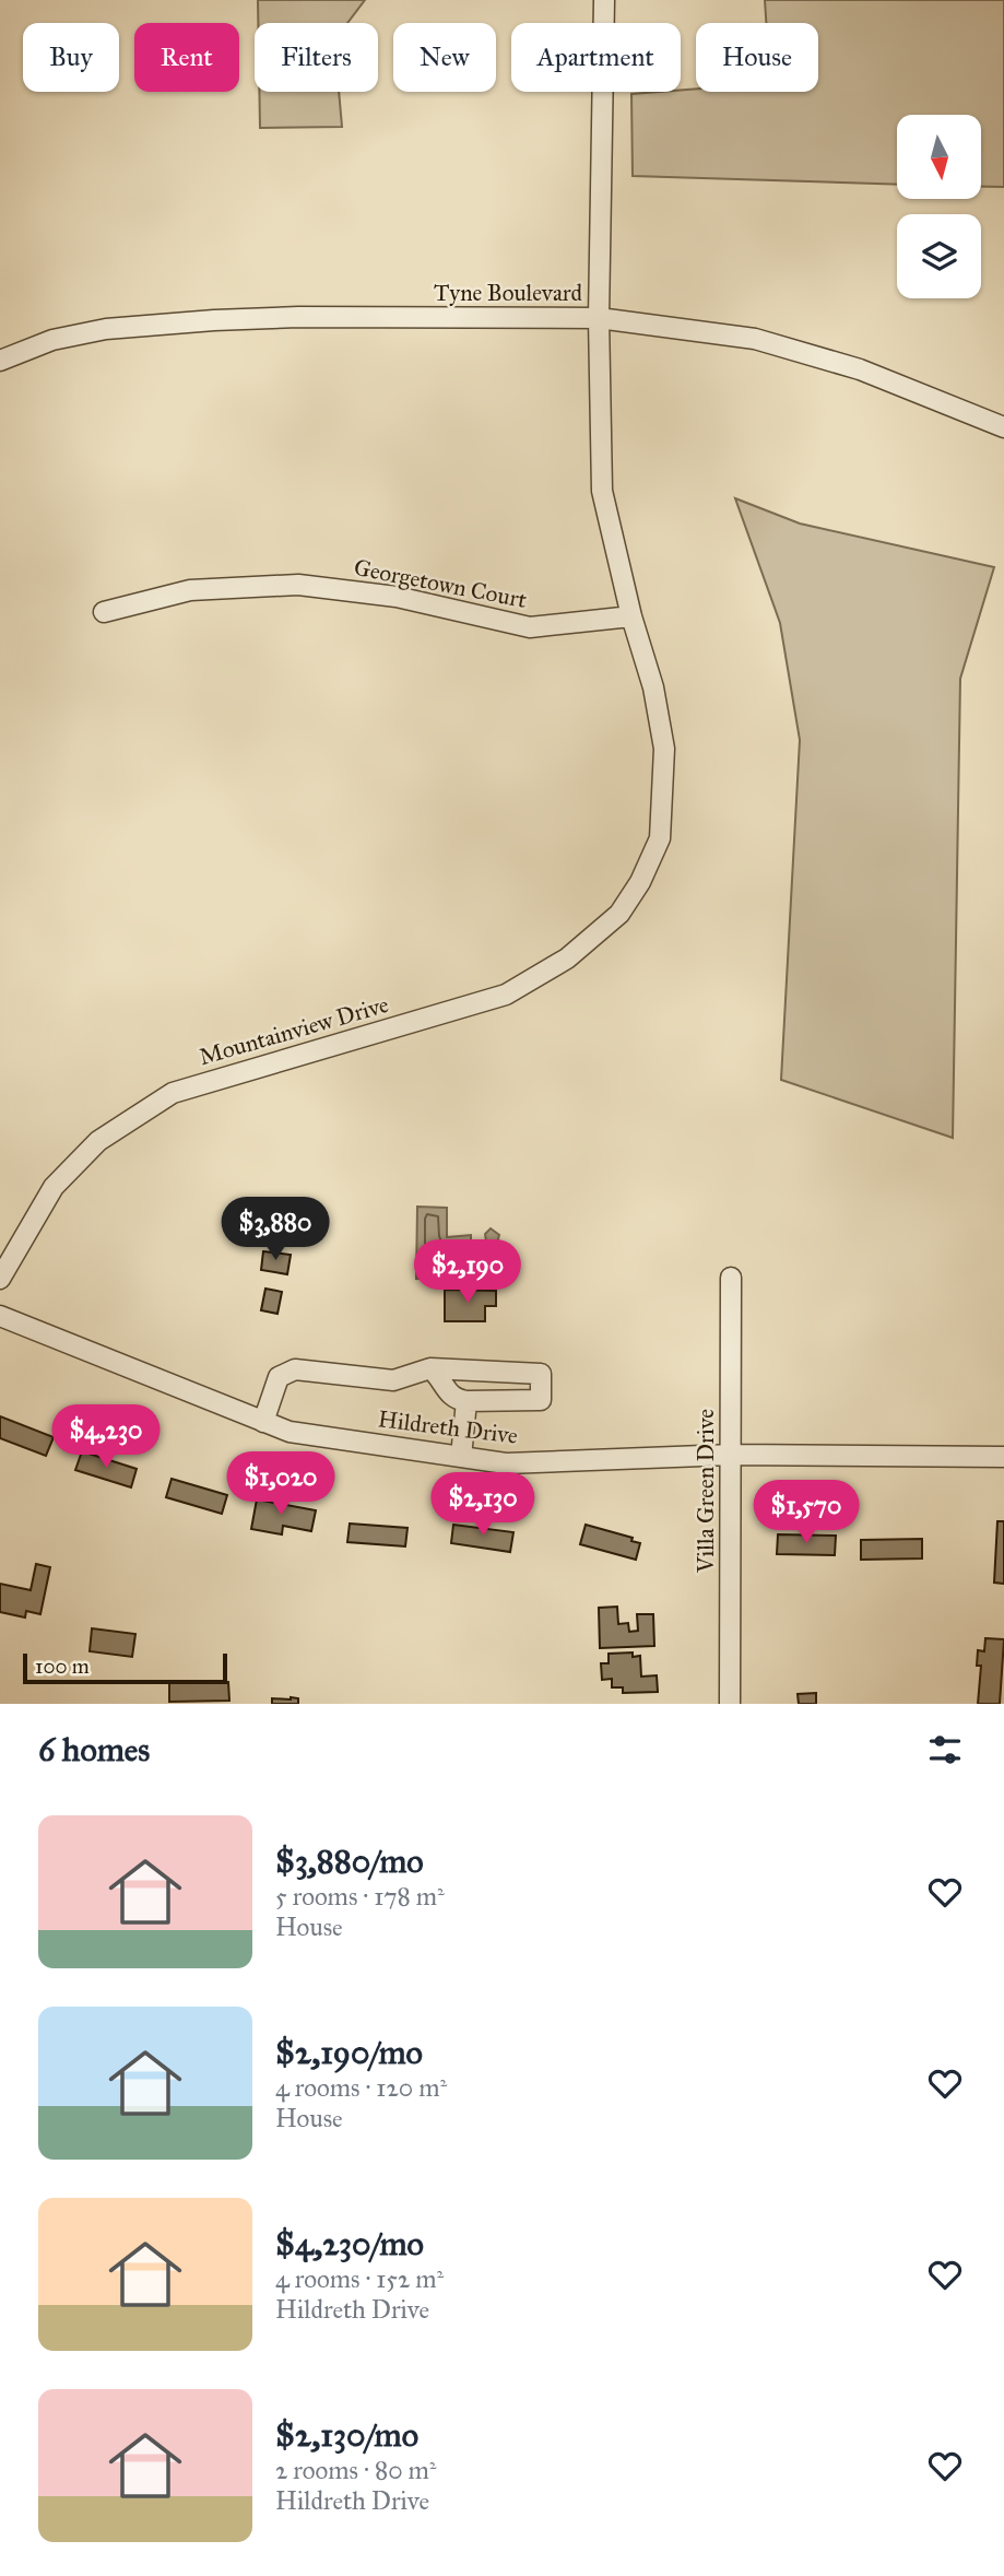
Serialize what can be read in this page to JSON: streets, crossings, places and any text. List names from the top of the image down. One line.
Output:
{"streets":{"street":["Tyne Boulevard","Georgetown Court","Mountainview Drive","Hildreth Drive","Villa Green Drive"]},"crossings":[["Georgetown Court","Mountainview Drive"],["Hildreth Drive","Villa Green Drive"]],"scale_bar":"100 m","north":"bottom","page":{"chip":["Buy","Rent","Filters","New","Apartment","House"],"price":["$3,880","$2,190","$4,230","$1,020","$2,130","$1,570"],"scale":"100 m","heading":"6 homes","list":[{"name":"$3,880/mo","note":"5 rooms · 178 m² · House"},{"name":"$2,190/mo","note":"4 rooms · 120 m² · House"},{"name":"$4,230/mo","note":"4 rooms · 152 m² · Hildreth Drive"},{"name":"$2,130/mo","note":"2 rooms · 80 m² · Hildreth Drive"}]}}
